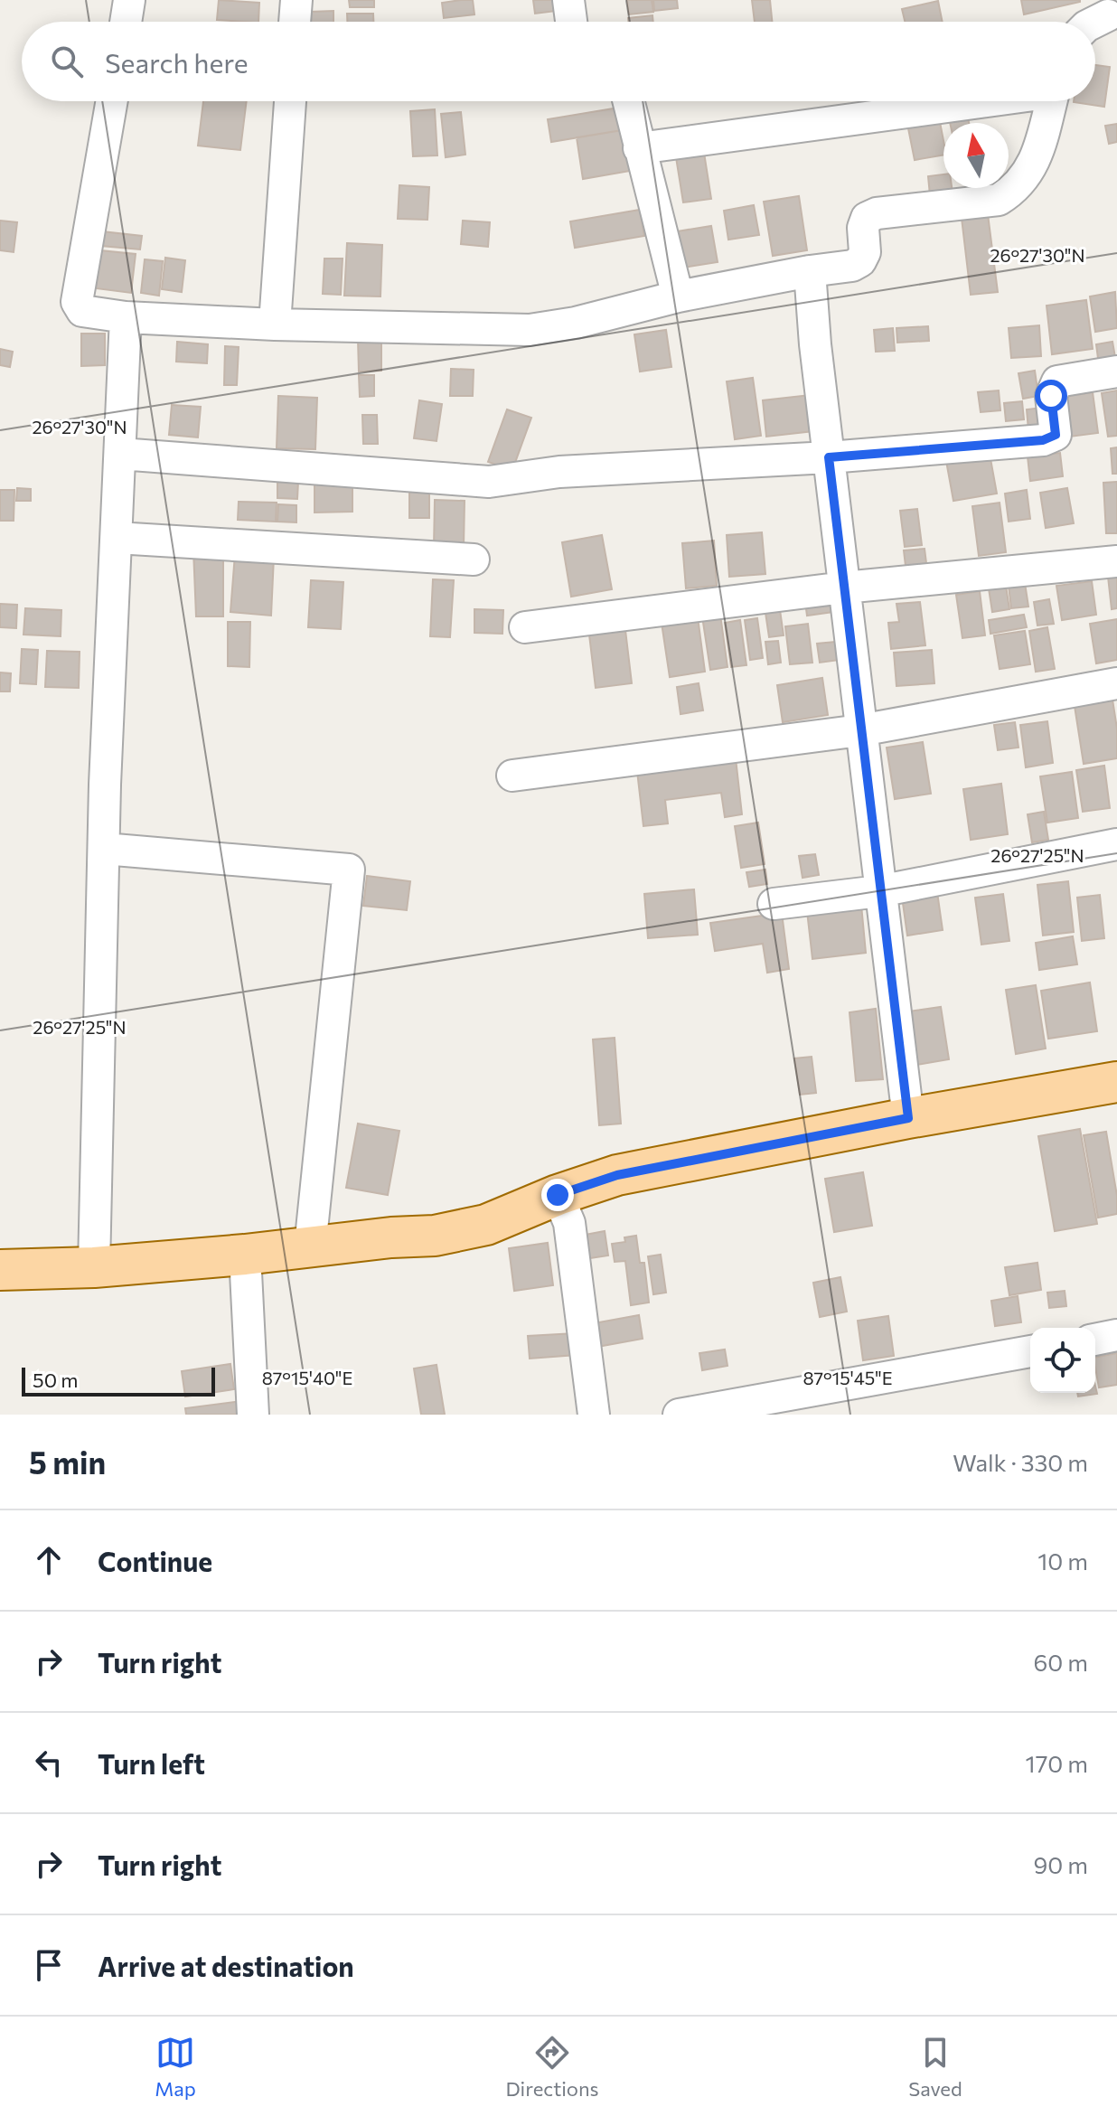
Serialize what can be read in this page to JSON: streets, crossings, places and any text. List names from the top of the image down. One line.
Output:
{"scale_bar":"50 m","north":"top","page":{"search":"Search here","scale":"50 m","heading":["5 min","Walk · 330 m"],"list":[["Continue","10 m"],["Turn right","60 m"],["Turn left","170 m"],["Turn right","90 m"],"Arrive at destination"],"nav":["Map","Directions","Saved"]},"coordinates":["26°27'30\"N","26°27'25\"N","87°15'40\"E","87°15'45\"E"]}
